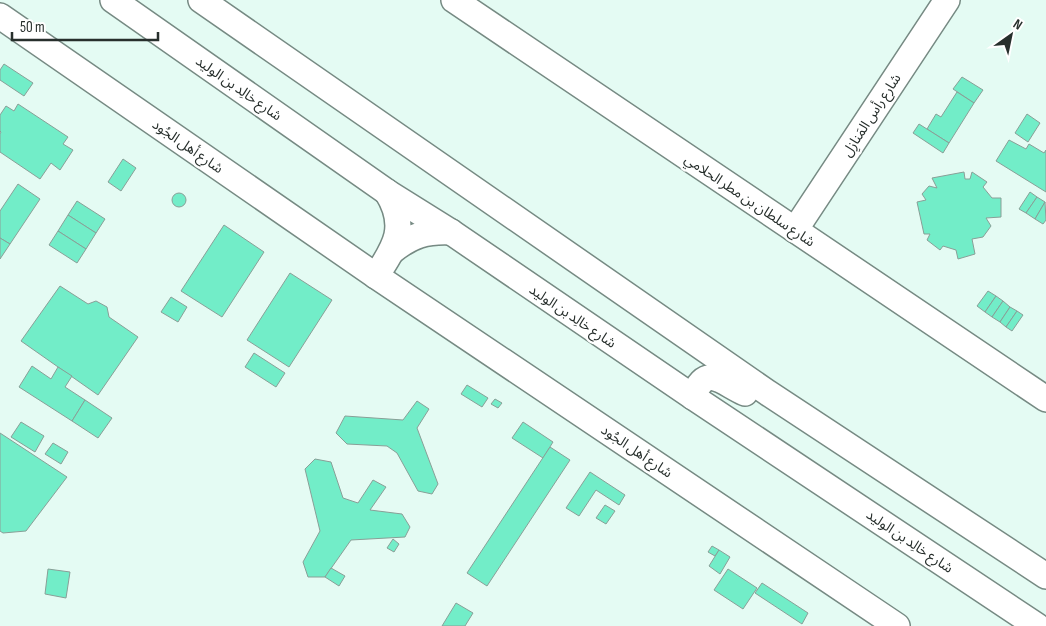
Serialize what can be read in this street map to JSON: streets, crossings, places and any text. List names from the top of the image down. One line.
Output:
{"streets":{"street":["شارع خالِد بن الوليد","شارع رأس المَنازِل","شارع أهل الجُود","شارع سلطان بن مطر الحلامي"]},"crossings":[["شارع رأس المَنازِل","شارع سلطان بن مطر الحلامي"]],"scale_bar":"50 m","north":"top right"}
